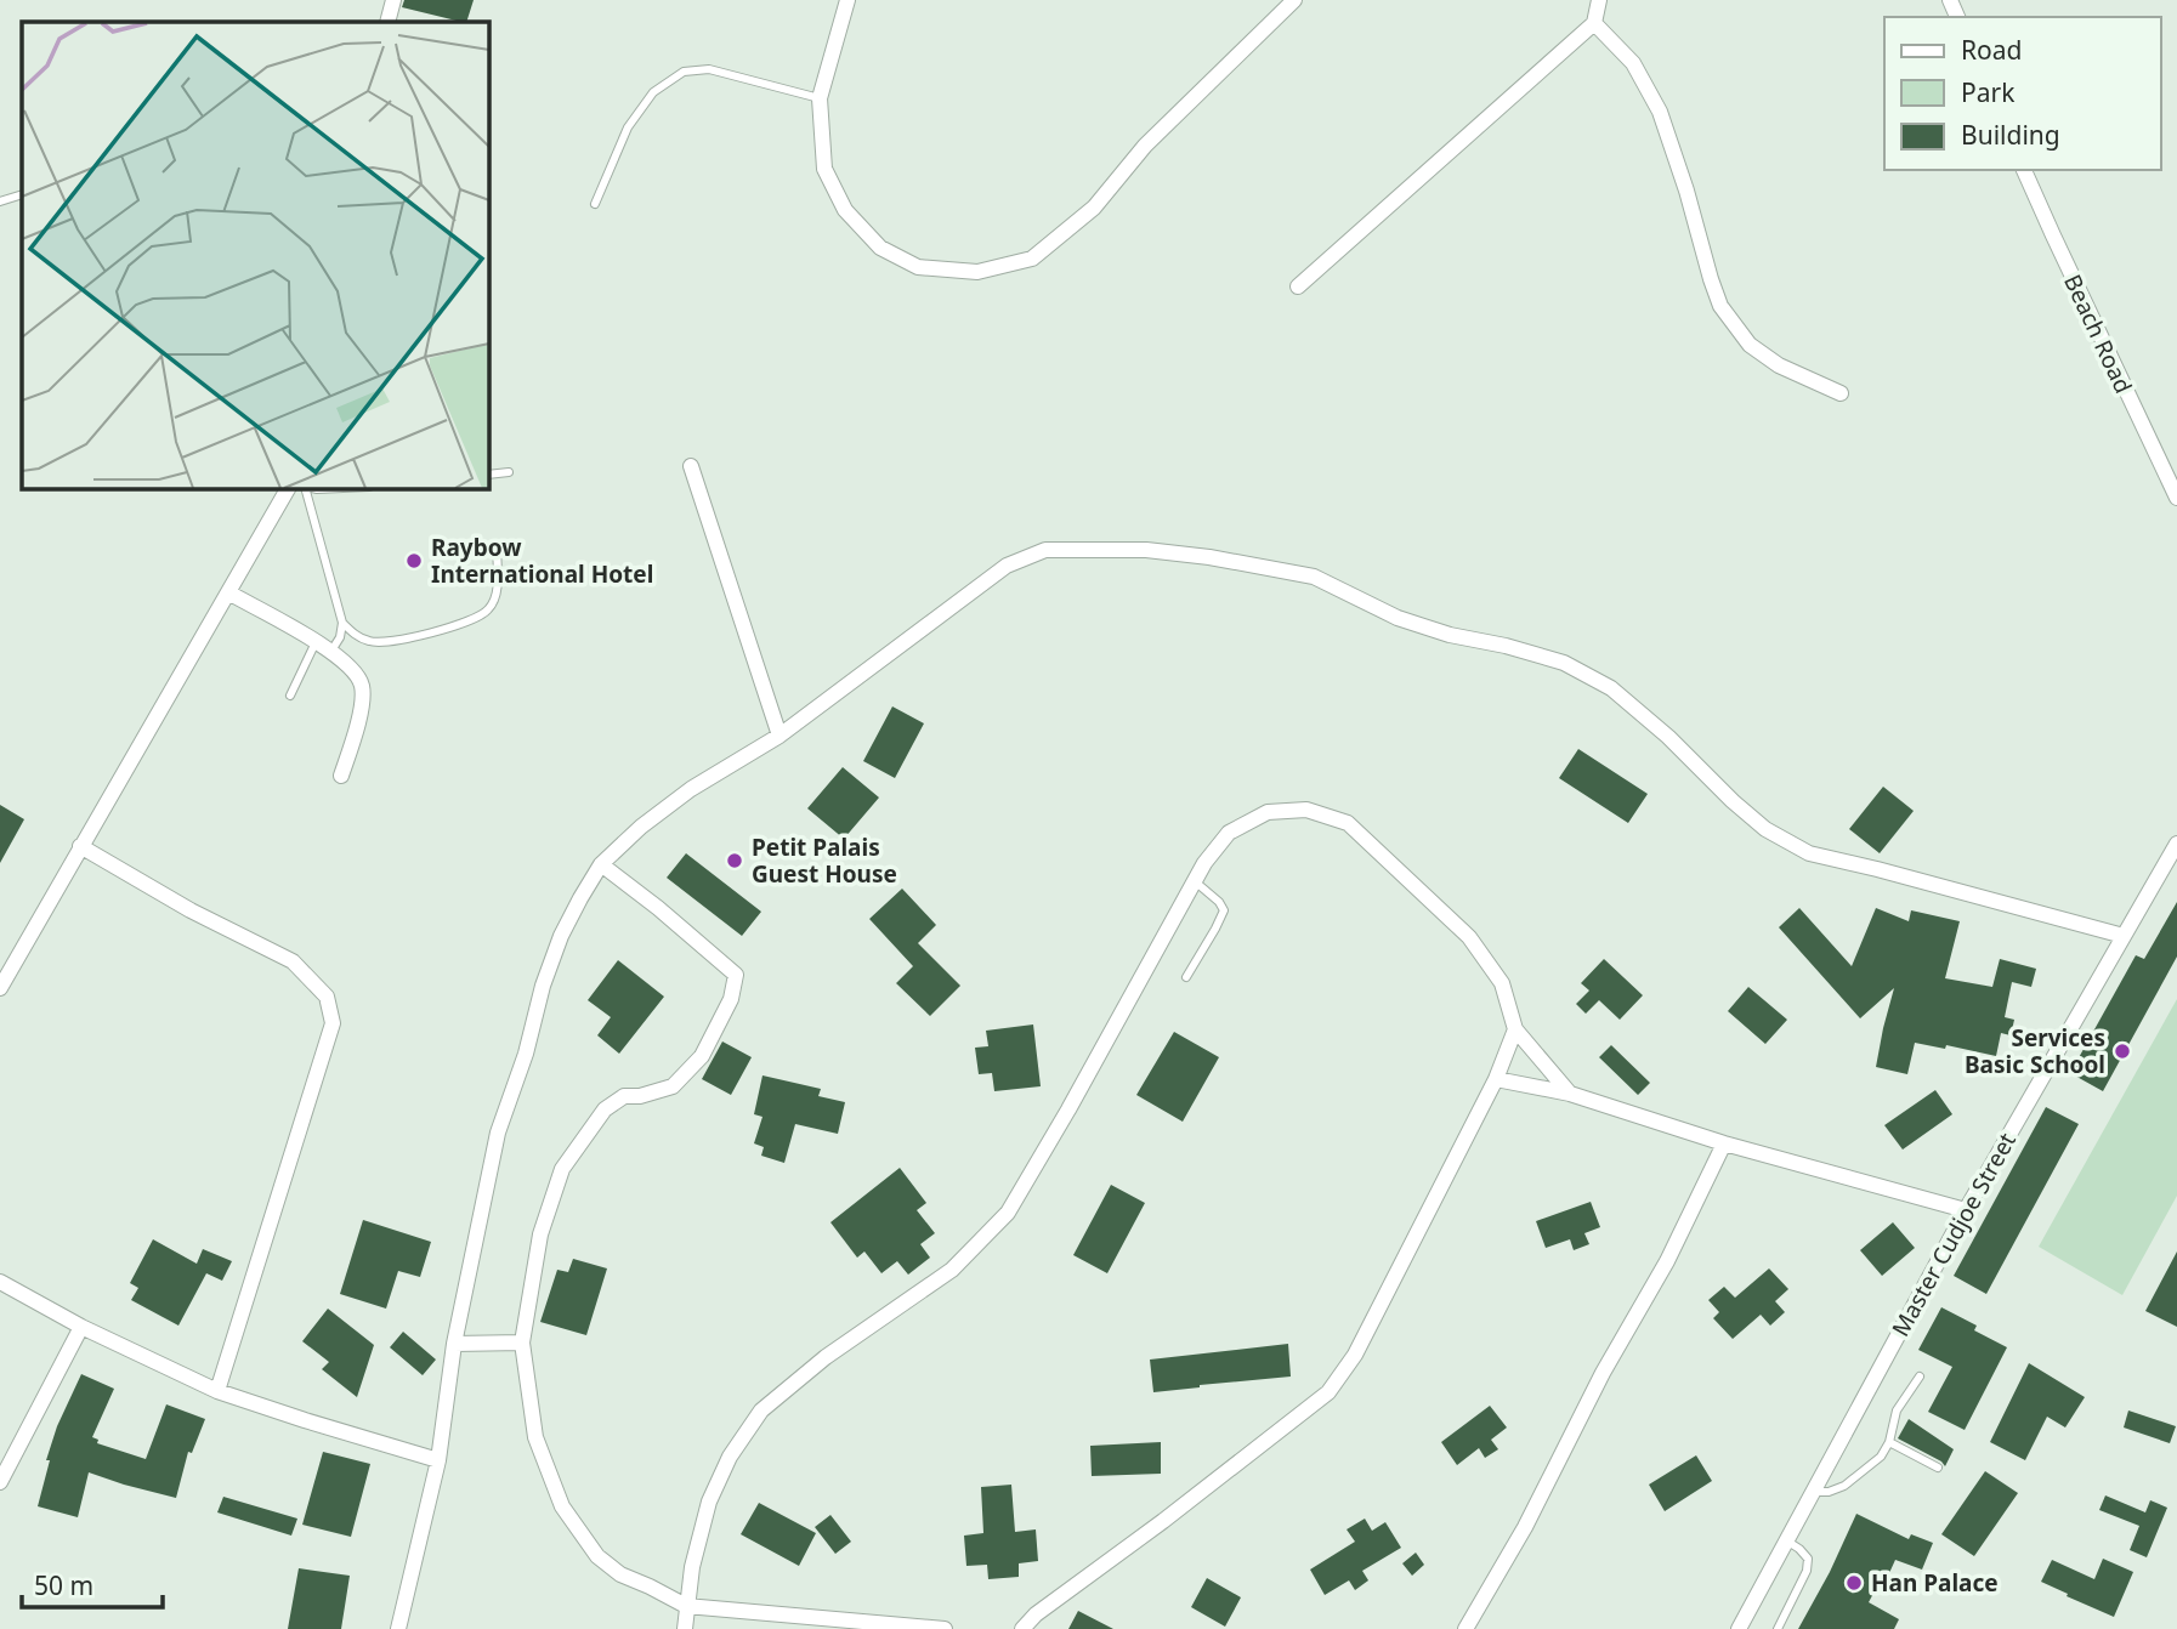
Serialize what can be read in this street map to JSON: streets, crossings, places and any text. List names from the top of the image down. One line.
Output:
{"streets":{"street":["Beach Road","Master Cudjoe Street"]},"places":["Raybow International Hotel","Petit Palais Guest House","Services Basic School","Han Palace"],"legend":["Road","Park","Building"],"scale_bar":"50 m"}
